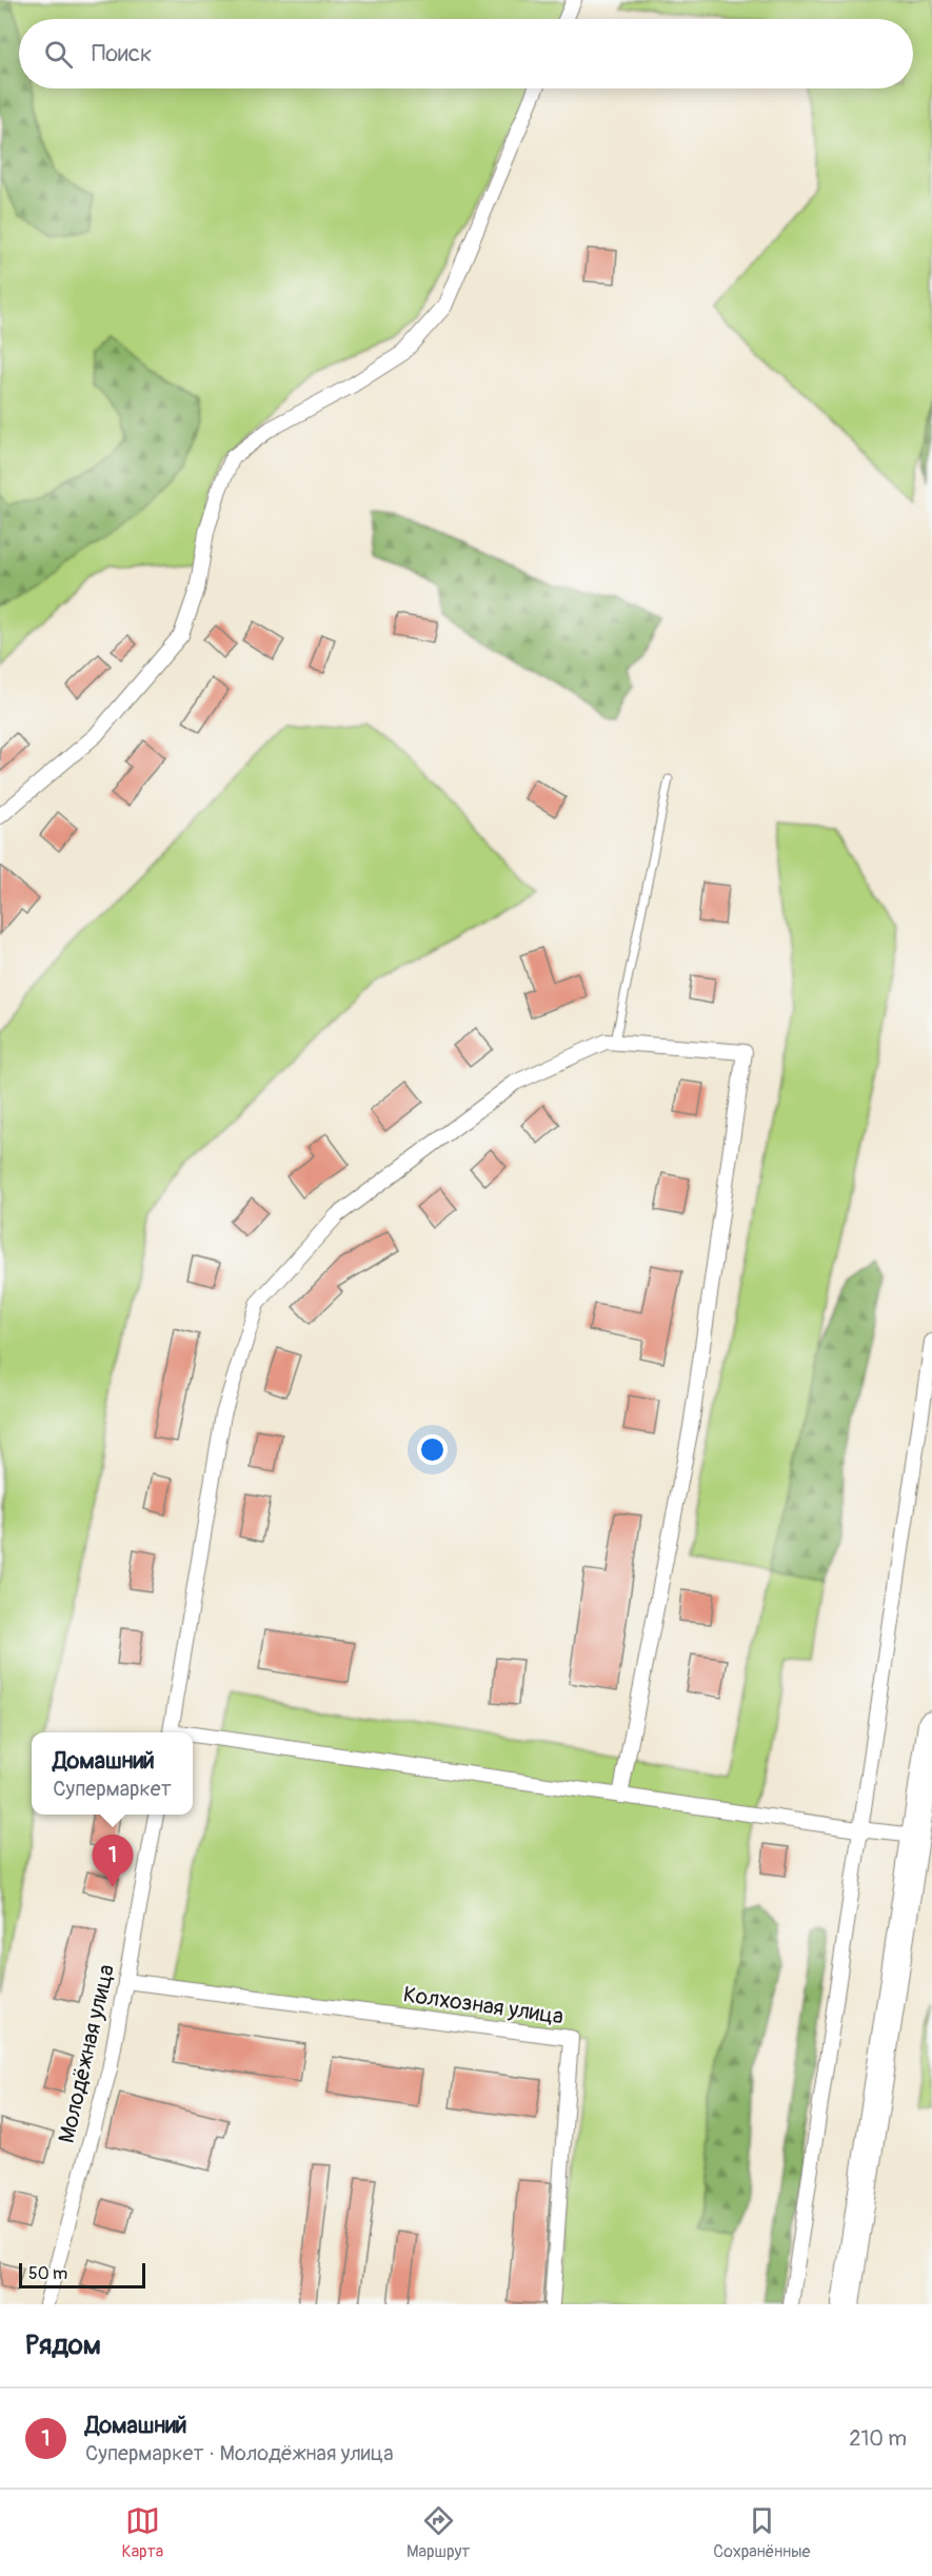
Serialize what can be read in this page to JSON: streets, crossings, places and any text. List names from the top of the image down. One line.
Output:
{"streets":{"street":["Колхозная улица","Молодёжная улица"]},"crossings":[["Колхозная улица","Молодёжная улица"]],"scale_bar":"50 m","page":{"search":"Поиск","popup":["Домашний","Супермаркет"],"pins":"1","scale":"50 m","heading":"Рядом","list":[{"mark":"1","name":"Домашний","note":"Супермаркет · Молодёжная улица","value":"210 m"}],"nav":["Карта","Маршрут","Сохранённые"]}}
